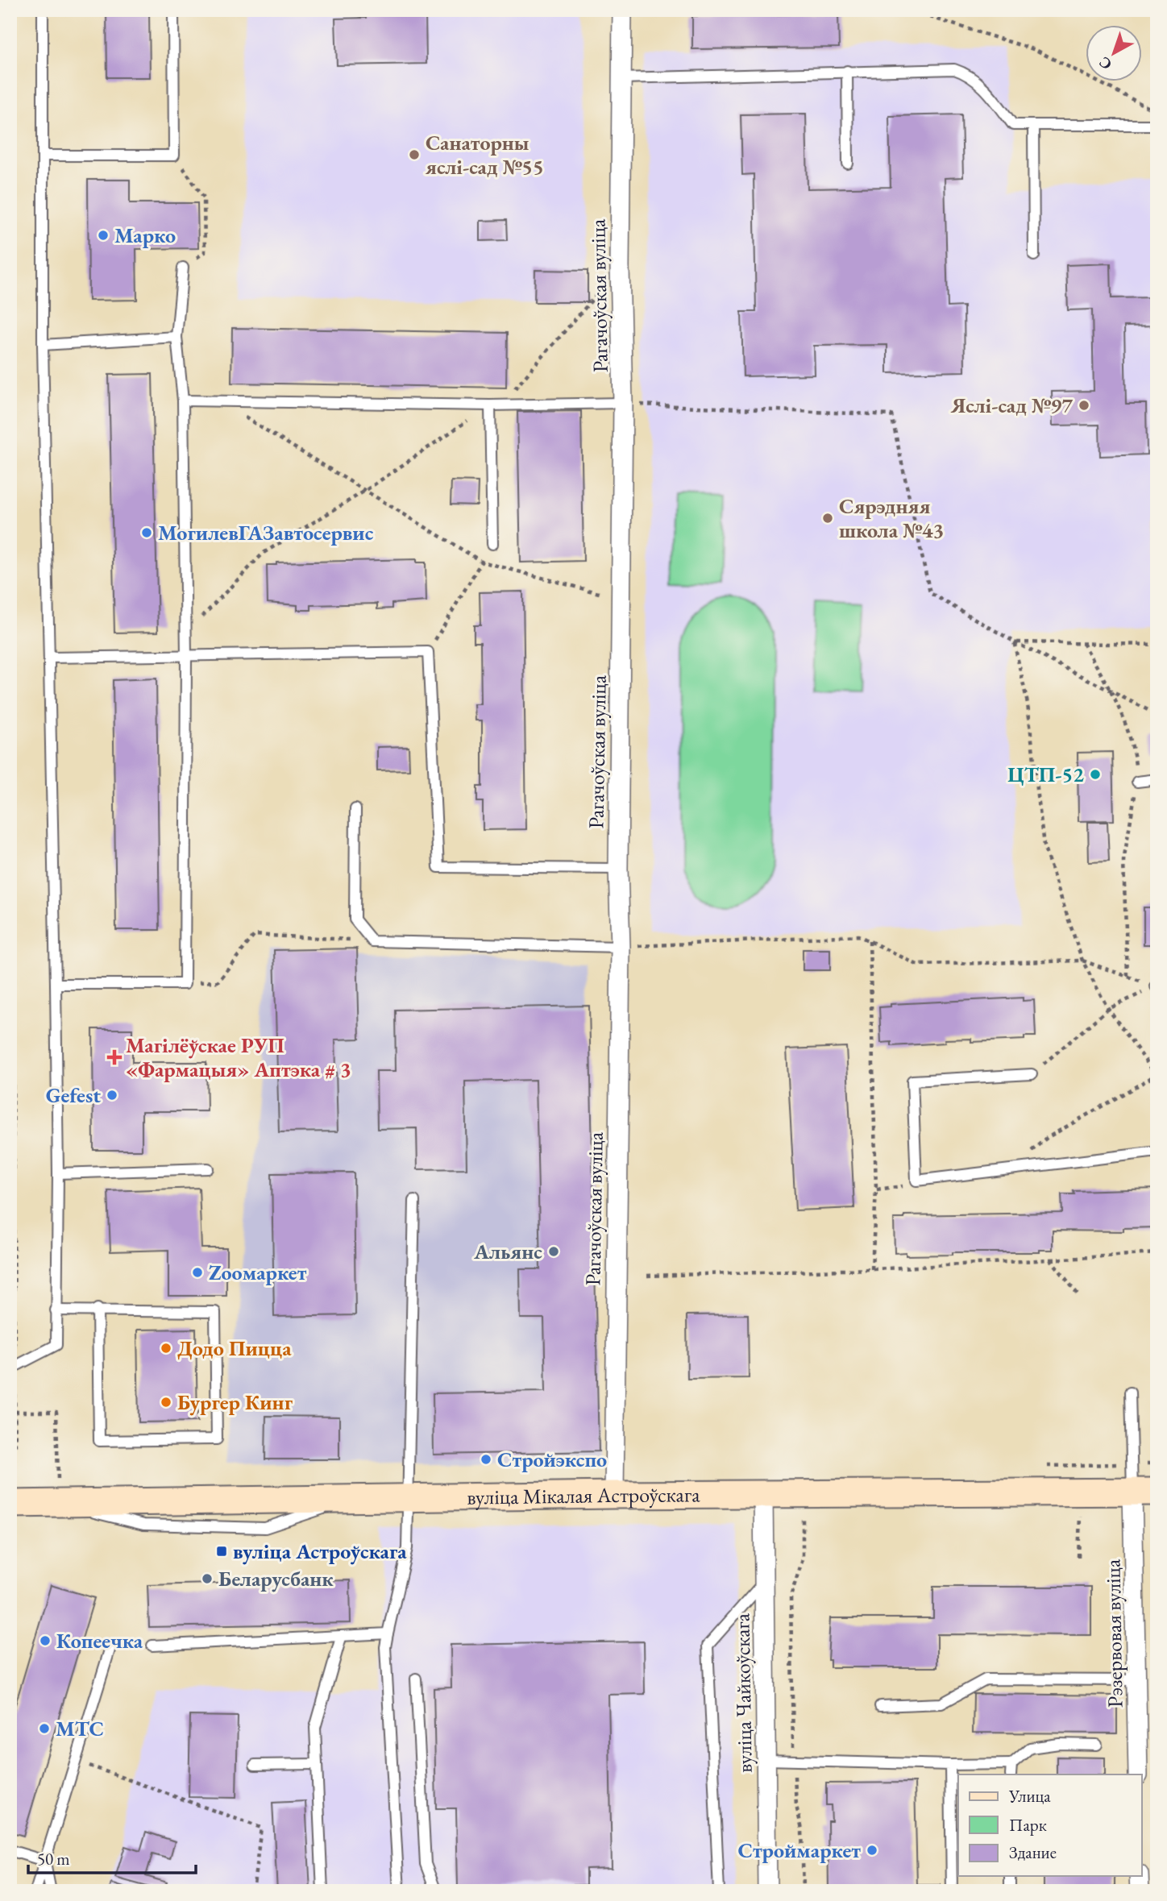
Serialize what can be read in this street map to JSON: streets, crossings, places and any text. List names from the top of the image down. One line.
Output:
{"streets":{"main road":["вуліца Мікалая Астроўскага"],"street":["Рагачоўская вуліца","Рэзервовая вуліца","вуліца Чайкоўскага"]},"crossings":[["Рагачоўская вуліца","вуліца Мікалая Астроўскага"],["вуліца Мікалая Астроўскага","Рэзервовая вуліца"],["вуліца Мікалая Астроўскага","вуліца Чайкоўскага"]],"places":{"other":["Санаторны яслі-сад №55","Марко","Яслі-сад №97","Сярэдняя школа №43","МогилевГАЗавтосервис","ЦТП-52","Gefest","Альянс","Zooмаркет","Додо Пицца","Бургер Кинг","Стройэкспо","Беларусбанк","Копеечка","МТС","Строймаркет"],"health":["Магілёўскае РУП «Фармацыя» Аптэка # 3"],"transit":["вуліца Астроўскага"]},"legend":["Улица","Парк","Здание"],"scale_bar":"50 m","north":"bottom left"}
